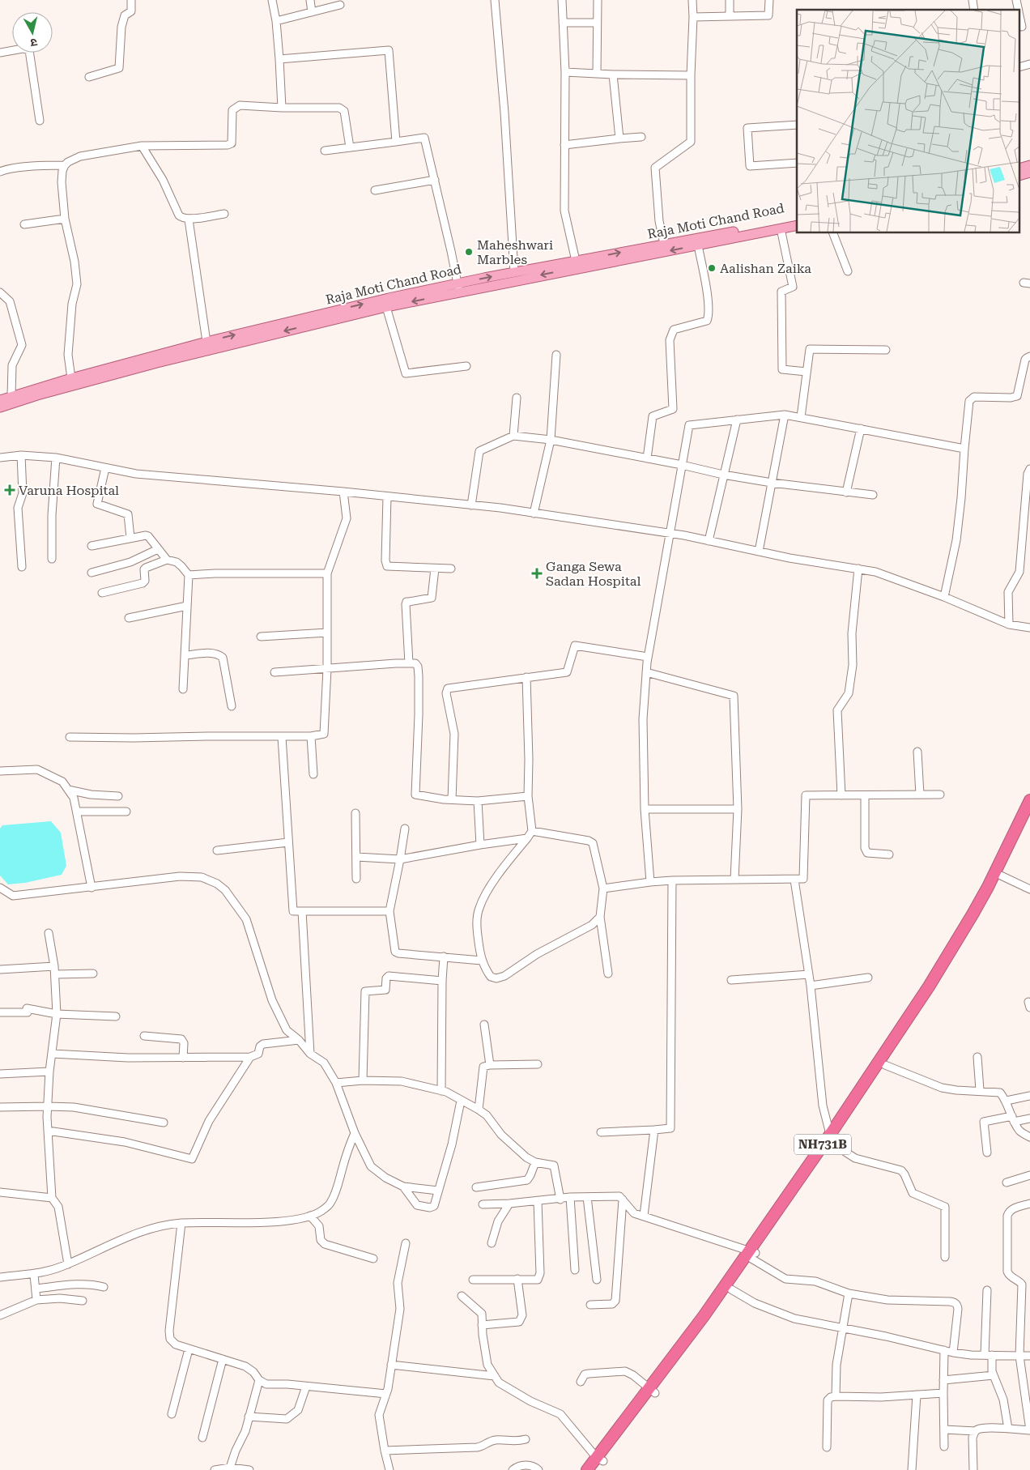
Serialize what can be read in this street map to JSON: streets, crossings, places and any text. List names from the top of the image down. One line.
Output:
{"streets":{"highway":["NH731B"],"main road":["Raja Moti Chand Road"]},"places":{"other":["Maheshwari Marbles","Aalishan Zaika"],"health":["Varuna Hospital","Ganga Sewa Sadan Hospital"]},"north":"bottom"}
